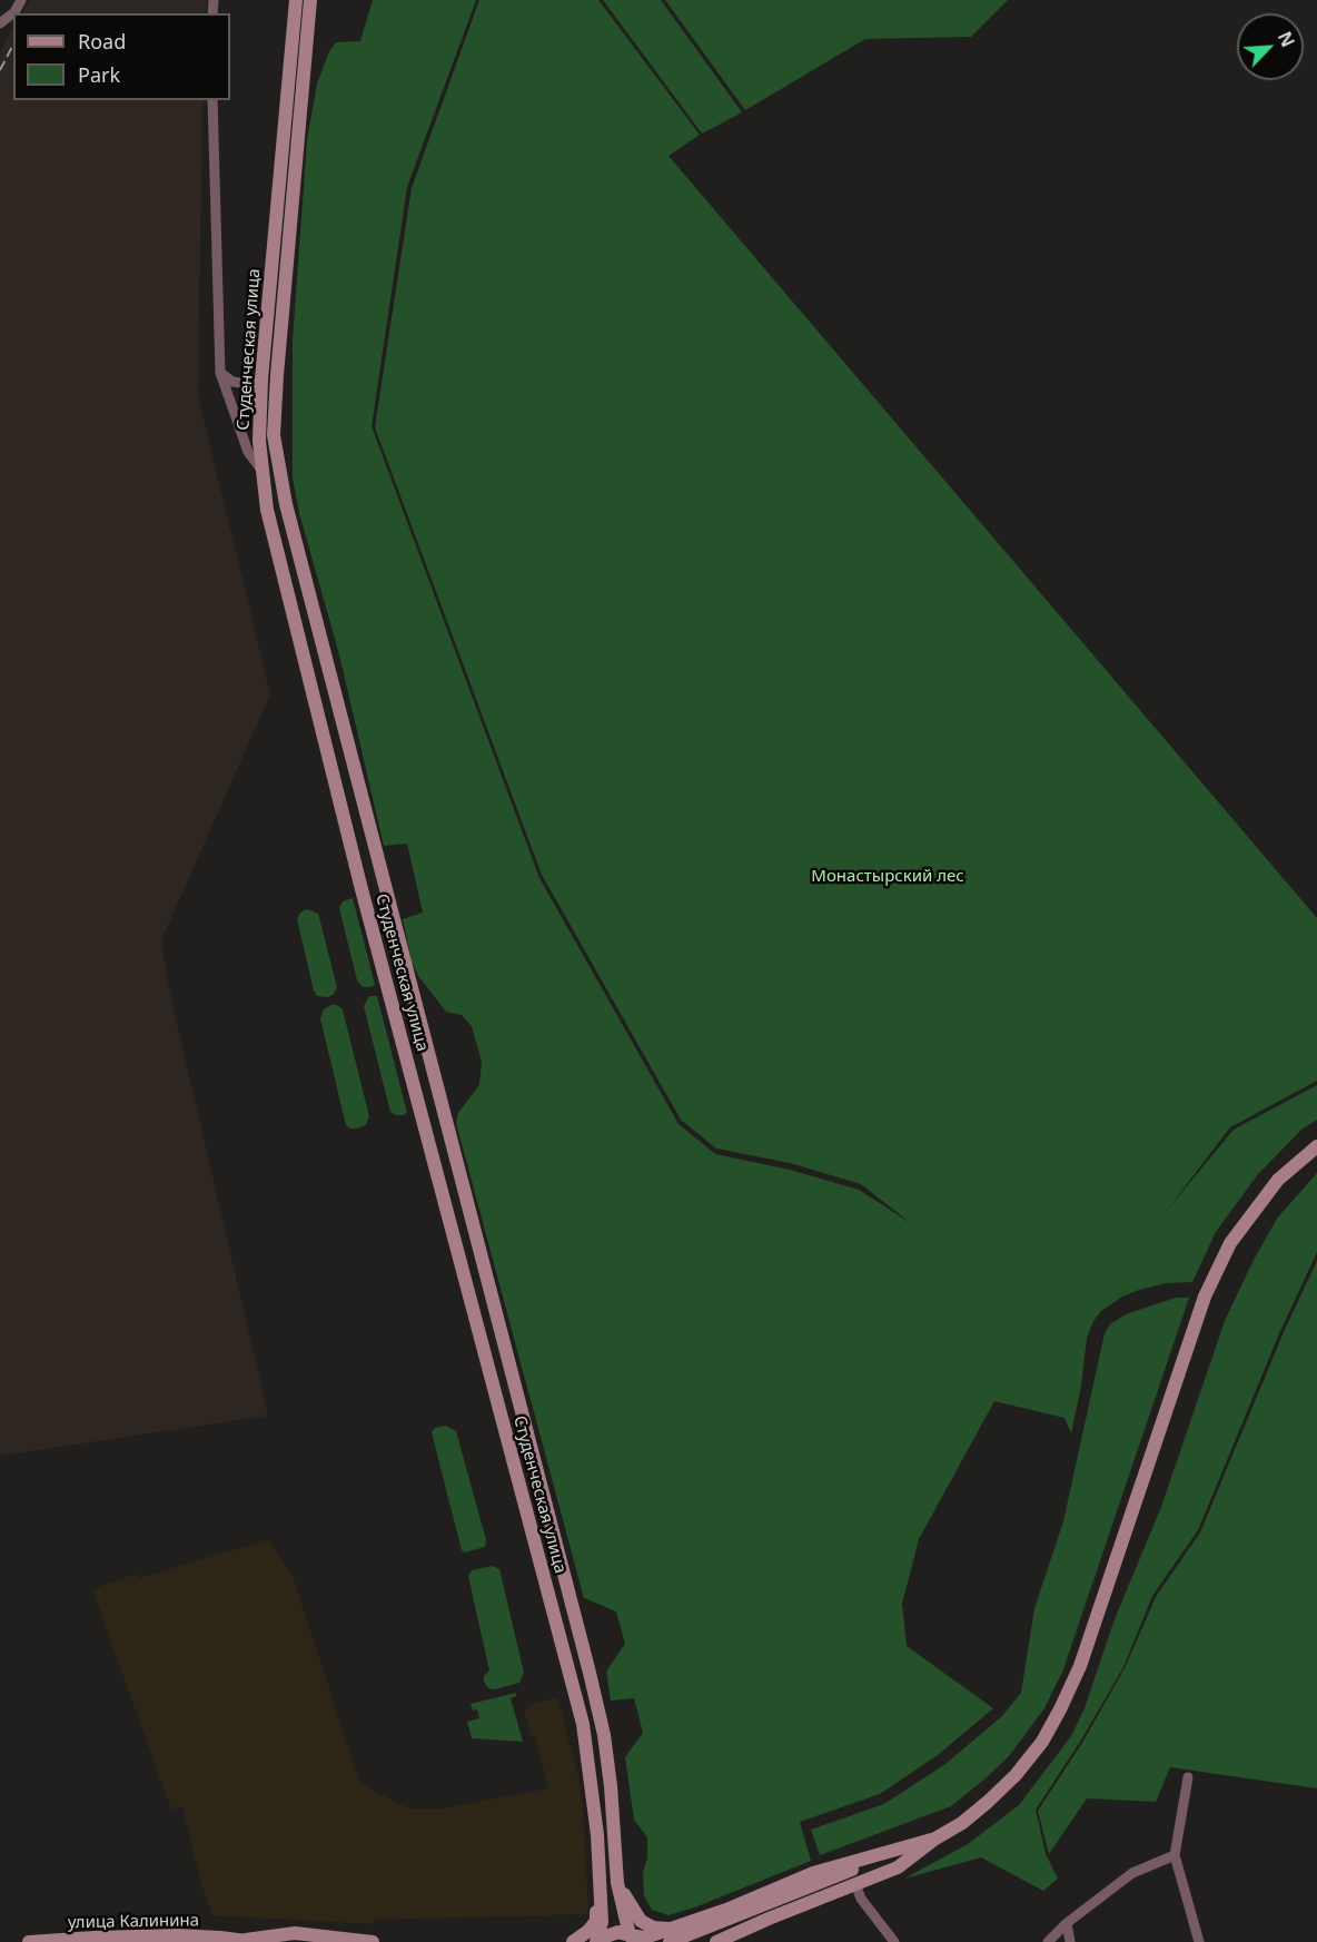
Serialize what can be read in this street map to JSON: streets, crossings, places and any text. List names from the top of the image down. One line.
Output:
{"streets":{"main road":["Студенческая улица","улица Калинина"]},"parks":["Монастырский лес"],"legend":["Road","Park"],"north":"top right"}
